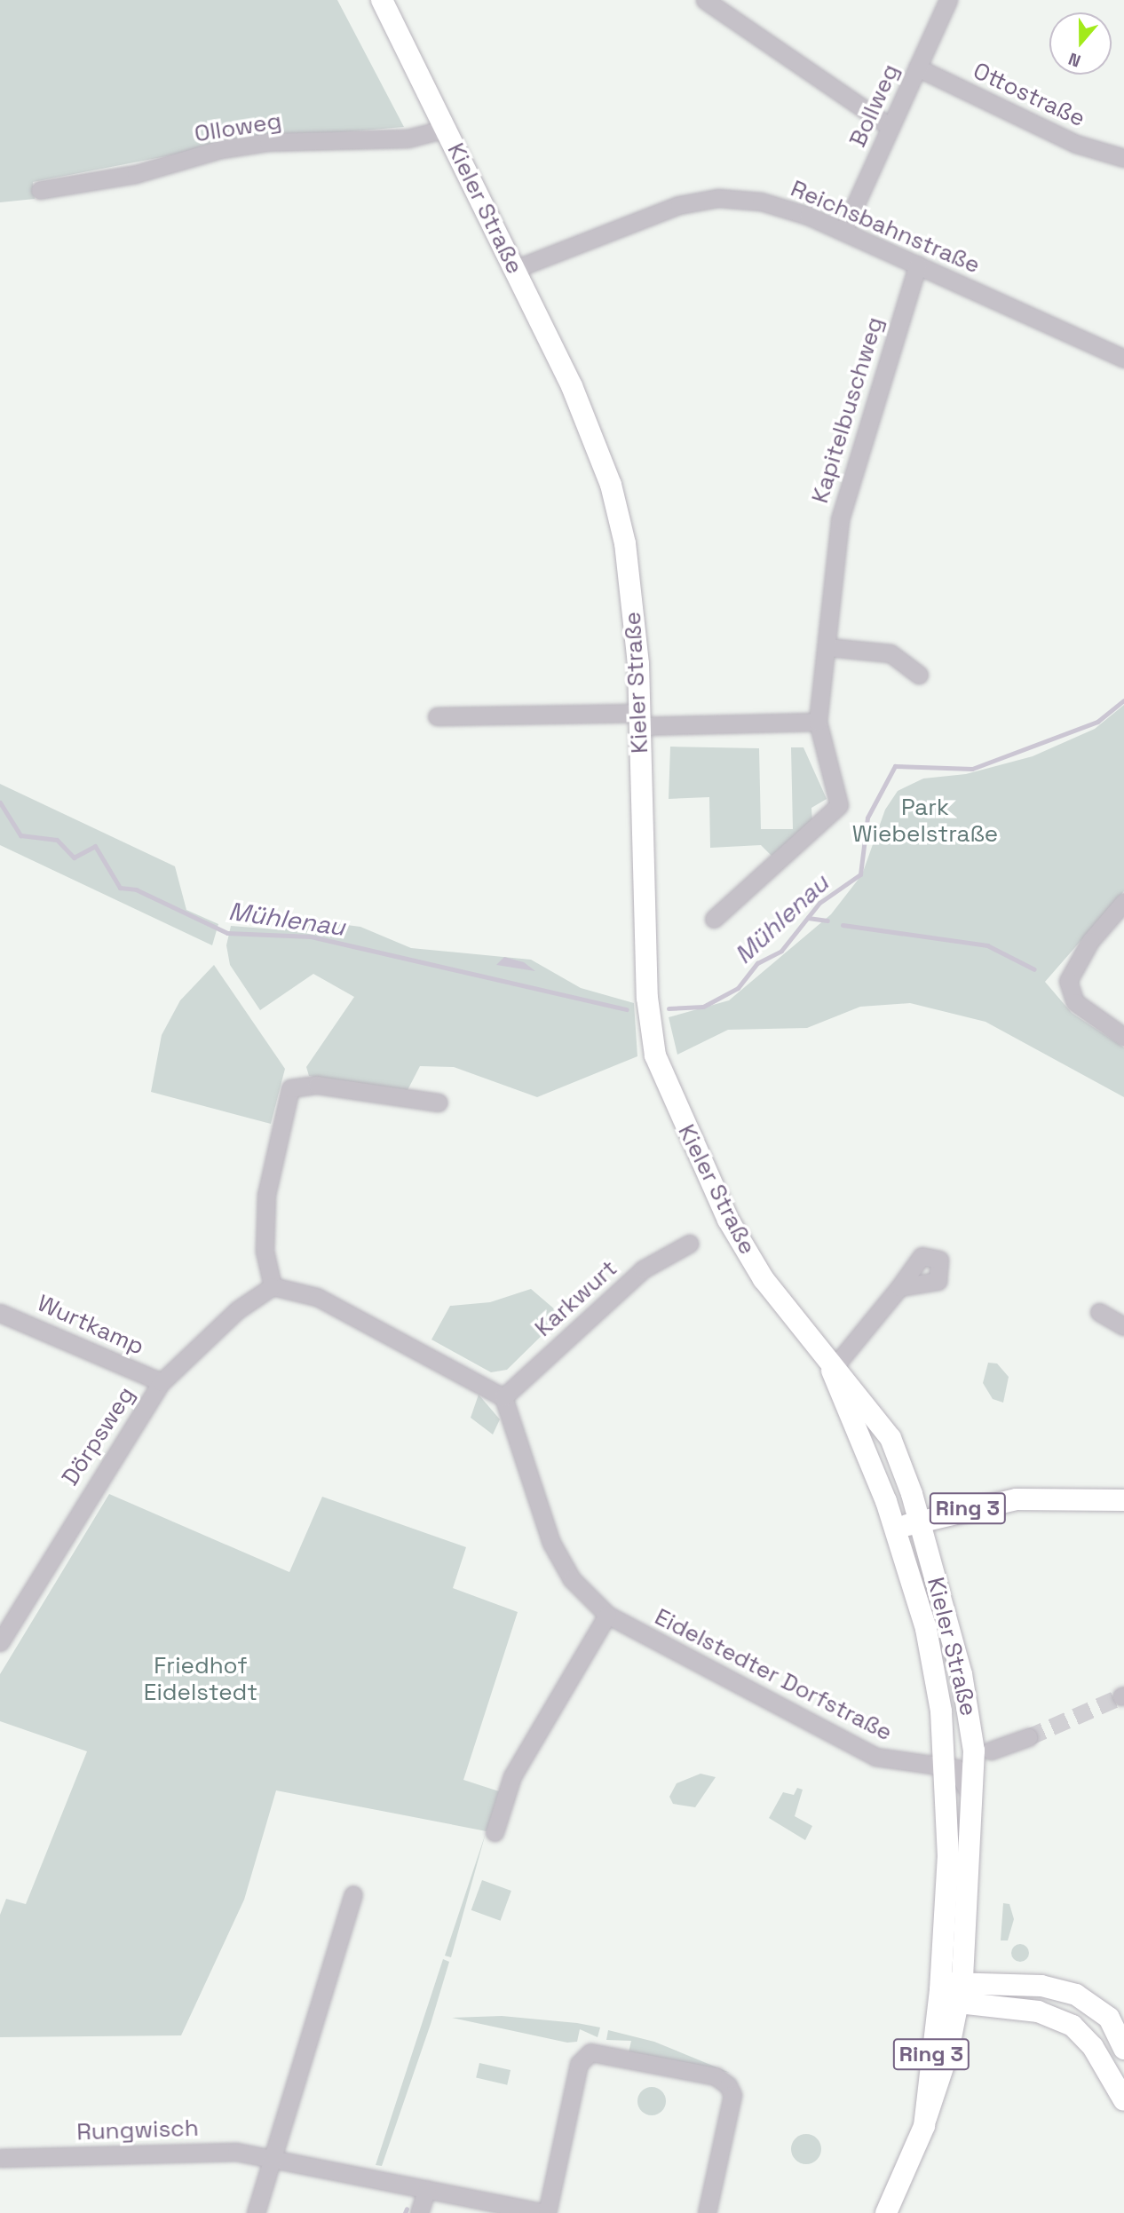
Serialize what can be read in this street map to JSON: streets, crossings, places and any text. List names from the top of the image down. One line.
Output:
{"streets":{"main road":["Kieler Straße","Ring 3"],"street":["Ottostraße","Bollweg","Olloweg","Reichsbahnstraße","Kapitelbuschweg","Karkwurt","Wurtkamp","Dörpsweg","Eidelstedter Dorfstraße","Rungwisch"]},"crossings":[["Ottostraße","Bollweg"],["Bollweg","Reichsbahnstraße"],["Olloweg","Kieler Straße"],["Kieler Straße","Reichsbahnstraße"],["Kieler Straße","Ring 3"],["Kieler Straße","Eidelstedter Dorfstraße"],["Reichsbahnstraße","Kapitelbuschweg"],["Karkwurt","Eidelstedter Dorfstraße"],["Wurtkamp","Dörpsweg"]],"water":["Mühlenau"],"parks":["Park Wiebelstraße","Friedhof Eidelstedt"],"north":"bottom"}
